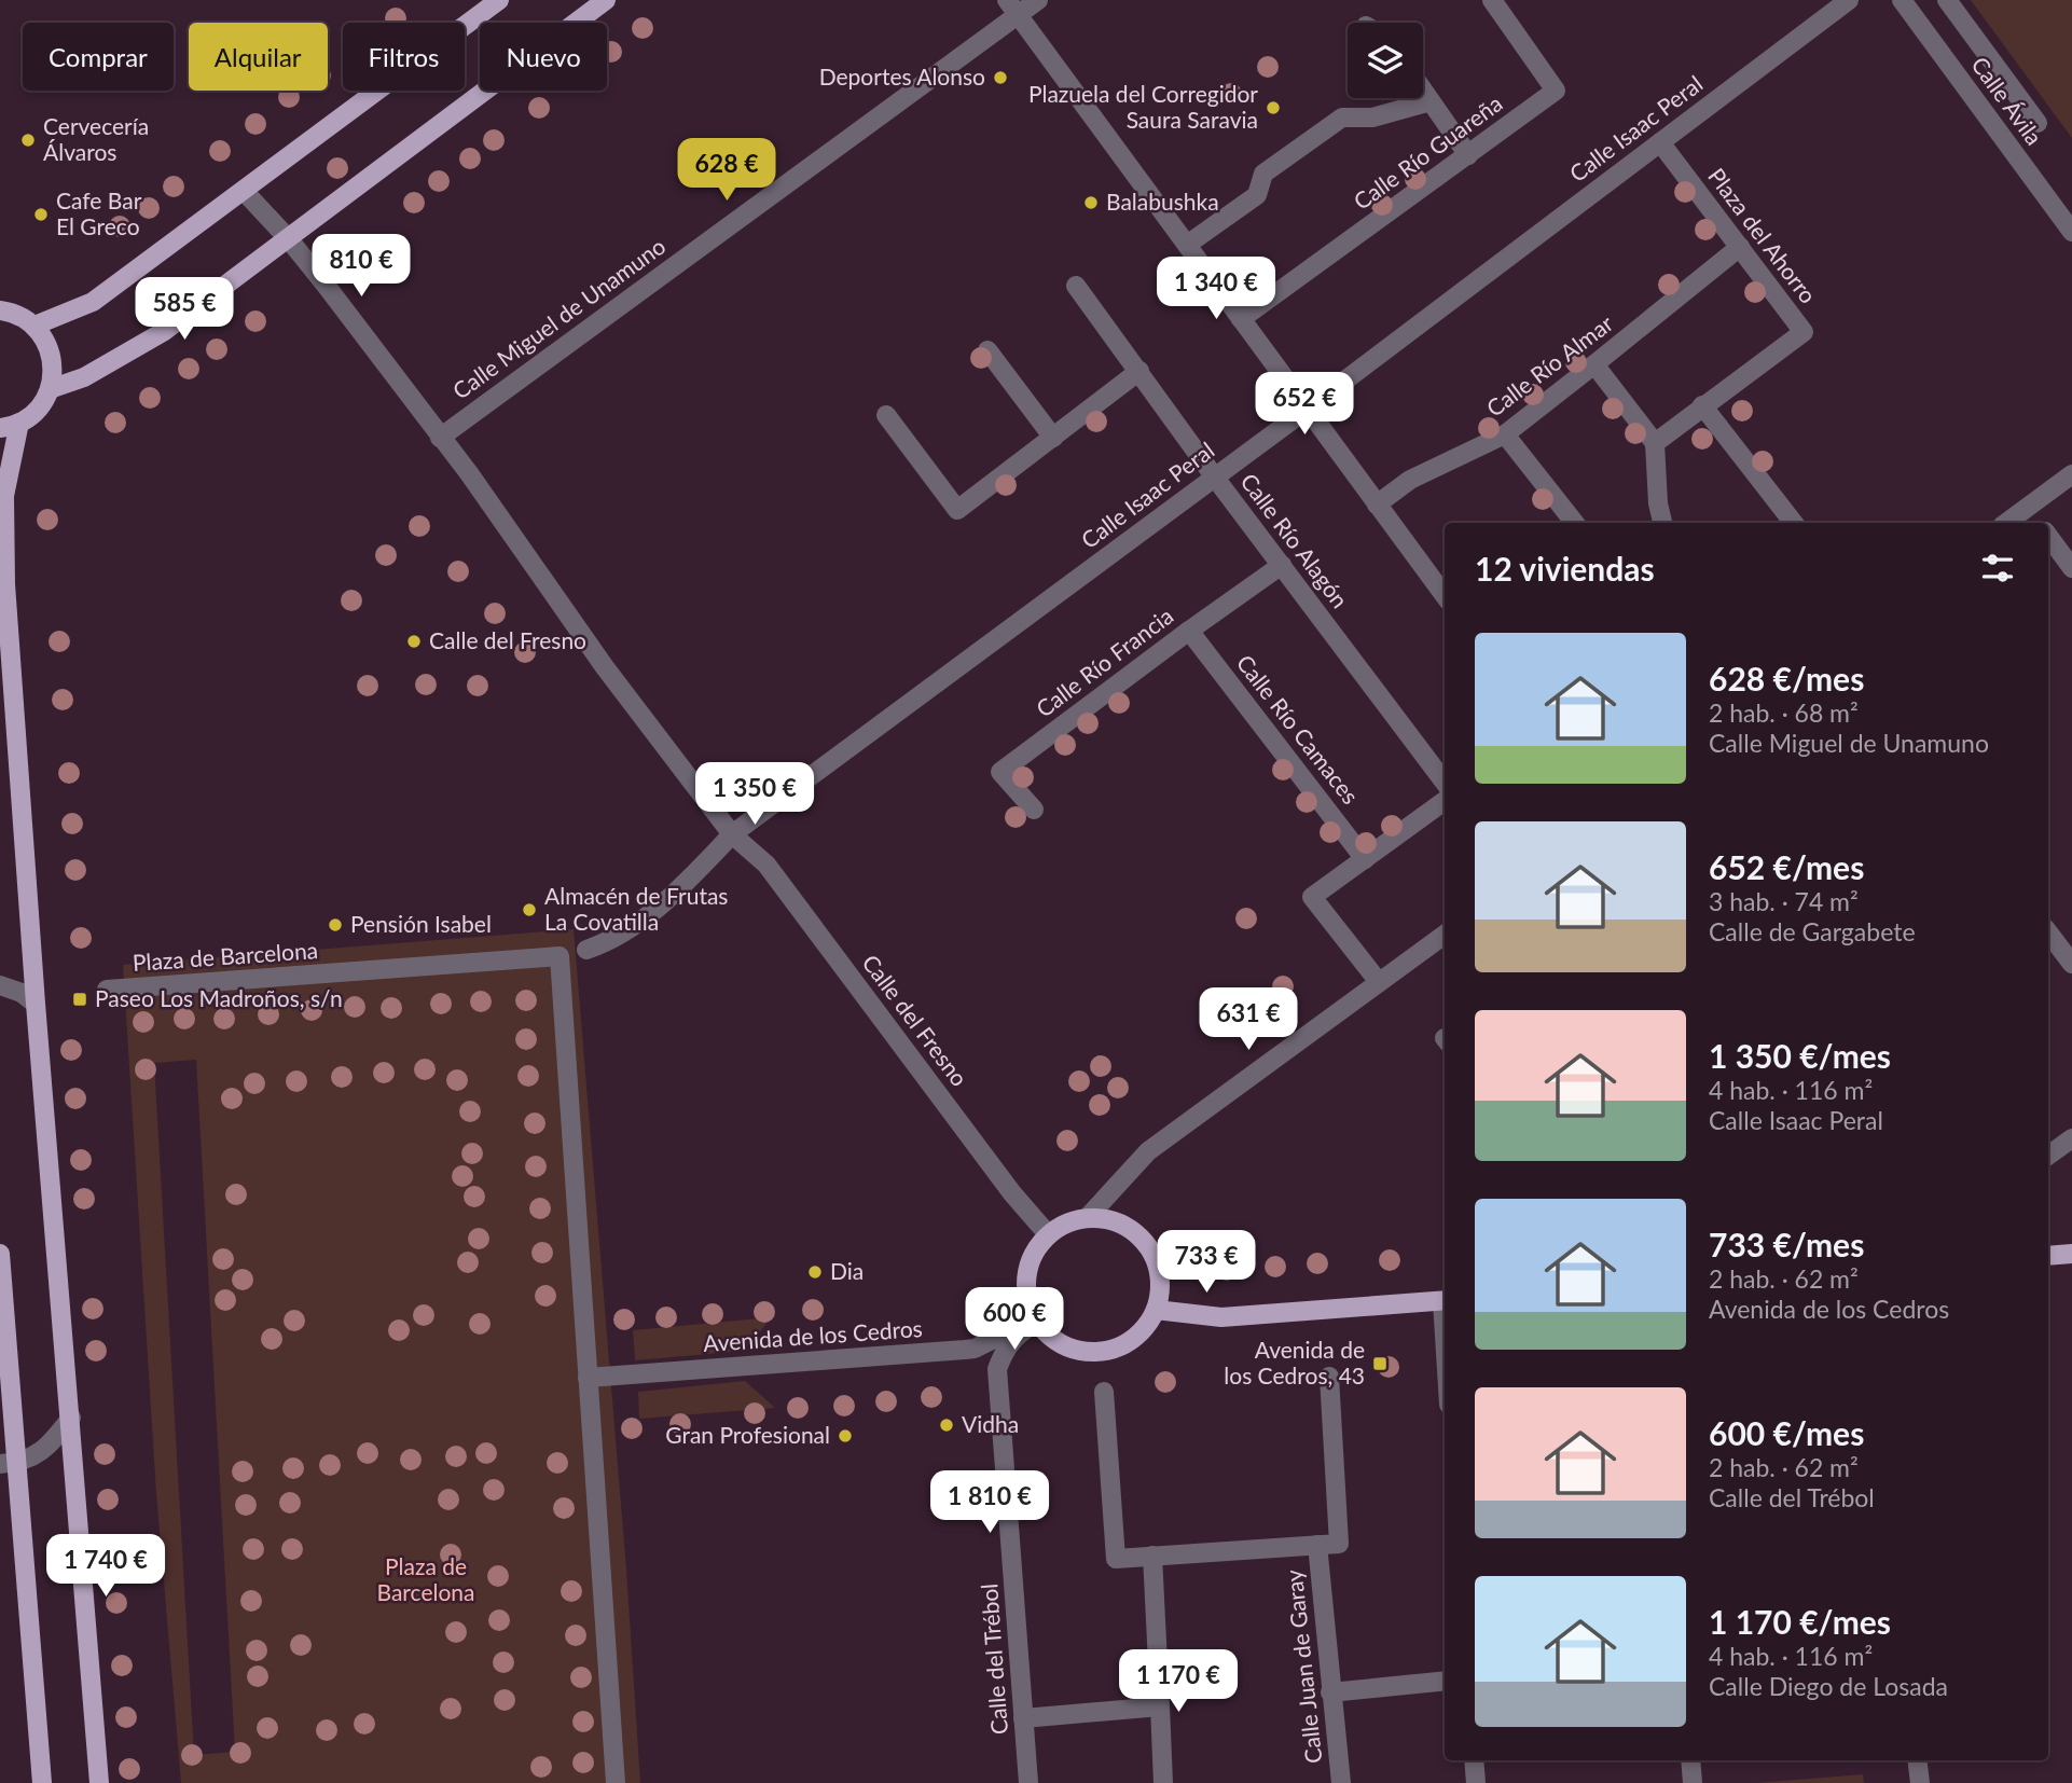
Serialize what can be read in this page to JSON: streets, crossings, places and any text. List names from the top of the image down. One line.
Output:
{"streets":{"street":["Calle Ávila","Calle Isaac Peral","Calle Río Guareña","Plaza del Ahorro","Calle Miguel de Unamuno","Calle Río Almar","Calle Río Alagón","Calle Río Francia","Calle Río Camaces","Plaza de Barcelona","Calle del Fresno","Avenida de los Cedros","Calle del Trébol","Calle Juan de Garay"]},"crossings":[["Calle Isaac Peral","Plaza del Ahorro"],["Calle Isaac Peral","Calle Río Alagón"],["Calle Isaac Peral","Calle del Fresno"],["Plaza del Ahorro","Calle Río Almar"],["Calle Miguel de Unamuno","Calle del Fresno"],["Calle Río Alagón","Calle Río Francia"],["Calle Río Francia","Calle Río Camaces"],["Plaza de Barcelona","Avenida de los Cedros"],["Calle del Fresno","Avenida de los Cedros"],["Calle del Fresno","Calle del Trébol"],["Avenida de los Cedros","Calle del Trébol"]],"parks":["Plaza de Barcelona"],"places":{"other":["Deportes Alonso","Plazuela del Corregidor Saura Saravia","Cervecería Álvaros","Balabushka","Cafe Bar El Greco","Calle del Fresno","Almacén de Frutas La Covatilla","Pensión Isabel","Dia","Vidha","Gran Profesional"],"transit":["Paseo Los Madroños, s/n","Avenida de los Cedros, 43"]},"page":{"chip":["Comprar","Alquilar","Filtros","Nuevo"],"price":["628 €","810 €","1 340 €","585 €","652 €","1 350 €","631 €","733 €","600 €","1 810 €","1 740 €","1 170 €"],"heading":"12 viviendas","list":[{"name":"628 €/mes","note":"2 hab. · 68 m² · Calle Miguel de Unamuno"},{"name":"652 €/mes","note":"3 hab. · 74 m² · Calle de Gargabete"},{"name":"1 350 €/mes","note":"4 hab. · 116 m² · Calle Isaac Peral"},{"name":"733 €/mes","note":"2 hab. · 62 m² · Avenida de los Cedros"},{"name":"600 €/mes","note":"2 hab. · 62 m² · Calle del Trébol"},{"name":"1 170 €/mes","note":"4 hab. · 116 m² · Calle Diego de Losada"}]}}
